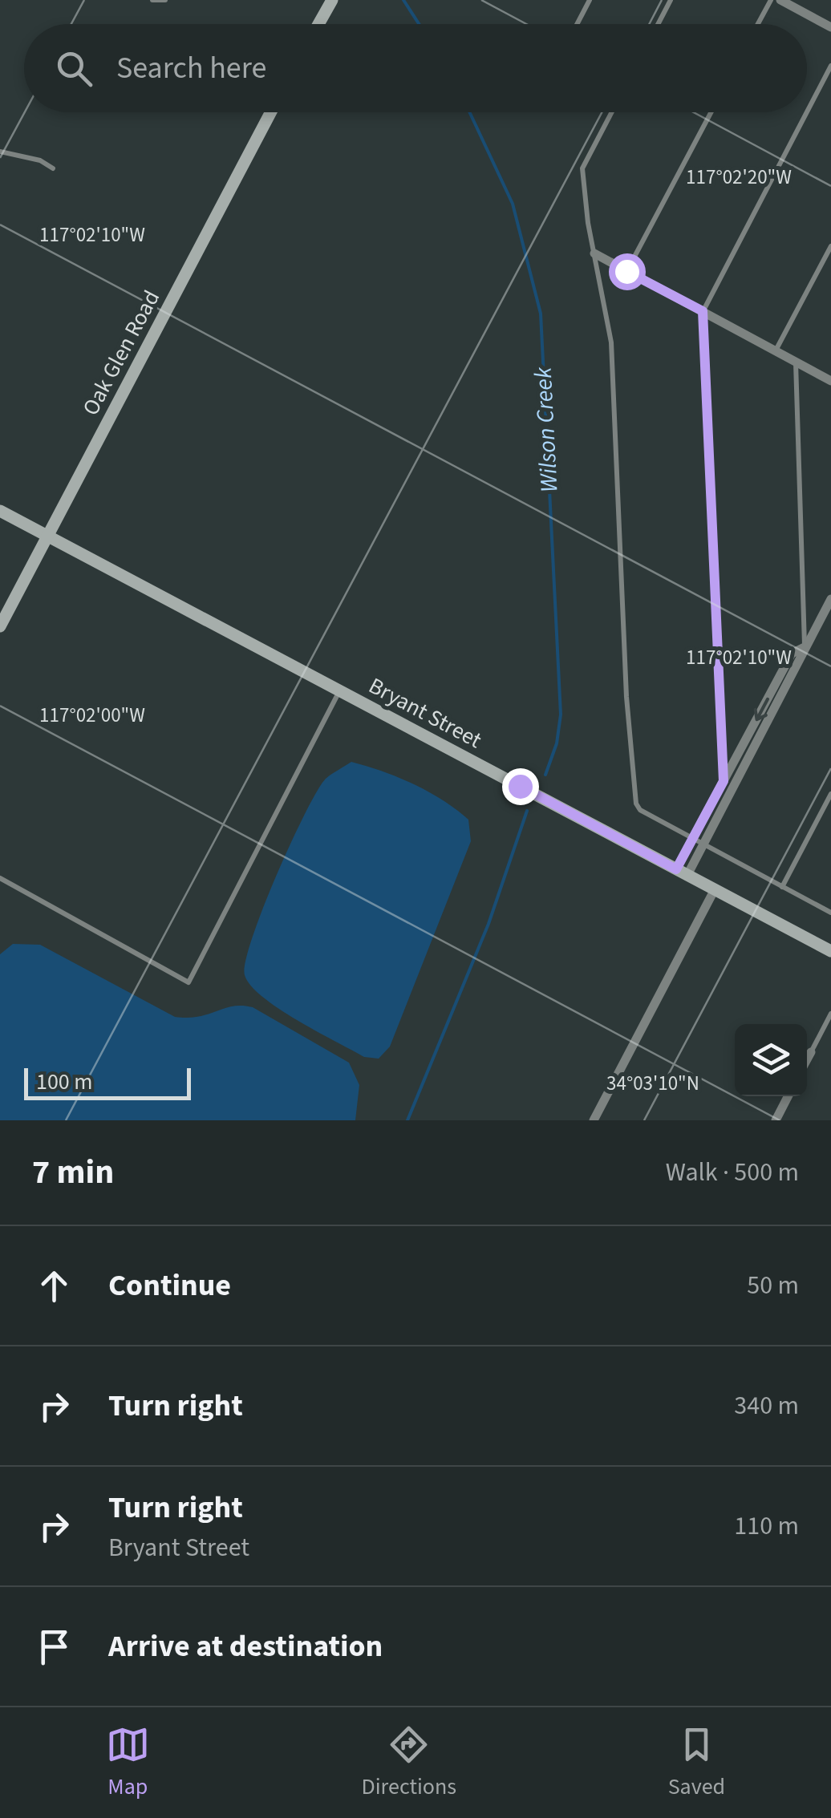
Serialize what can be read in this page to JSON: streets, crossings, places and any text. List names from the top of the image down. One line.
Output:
{"streets":{"main road":["Oak Glen Road","Bryant Street"]},"crossings":[["Oak Glen Road","Bryant Street"]],"water":["Wilson Creek"],"scale_bar":"100 m","page":{"search":"Search here","scale":"100 m","heading":["7 min","Walk · 500 m"],"list":[["Continue","50 m"],["Turn right","340 m"],["Turn right","Bryant Street","110 m"],"Arrive at destination"],"nav":["Map","Directions","Saved"]},"coordinates":["117°02'20\"W","117°02'10\"W","117°02'00\"W","34°03'10\"N"]}
